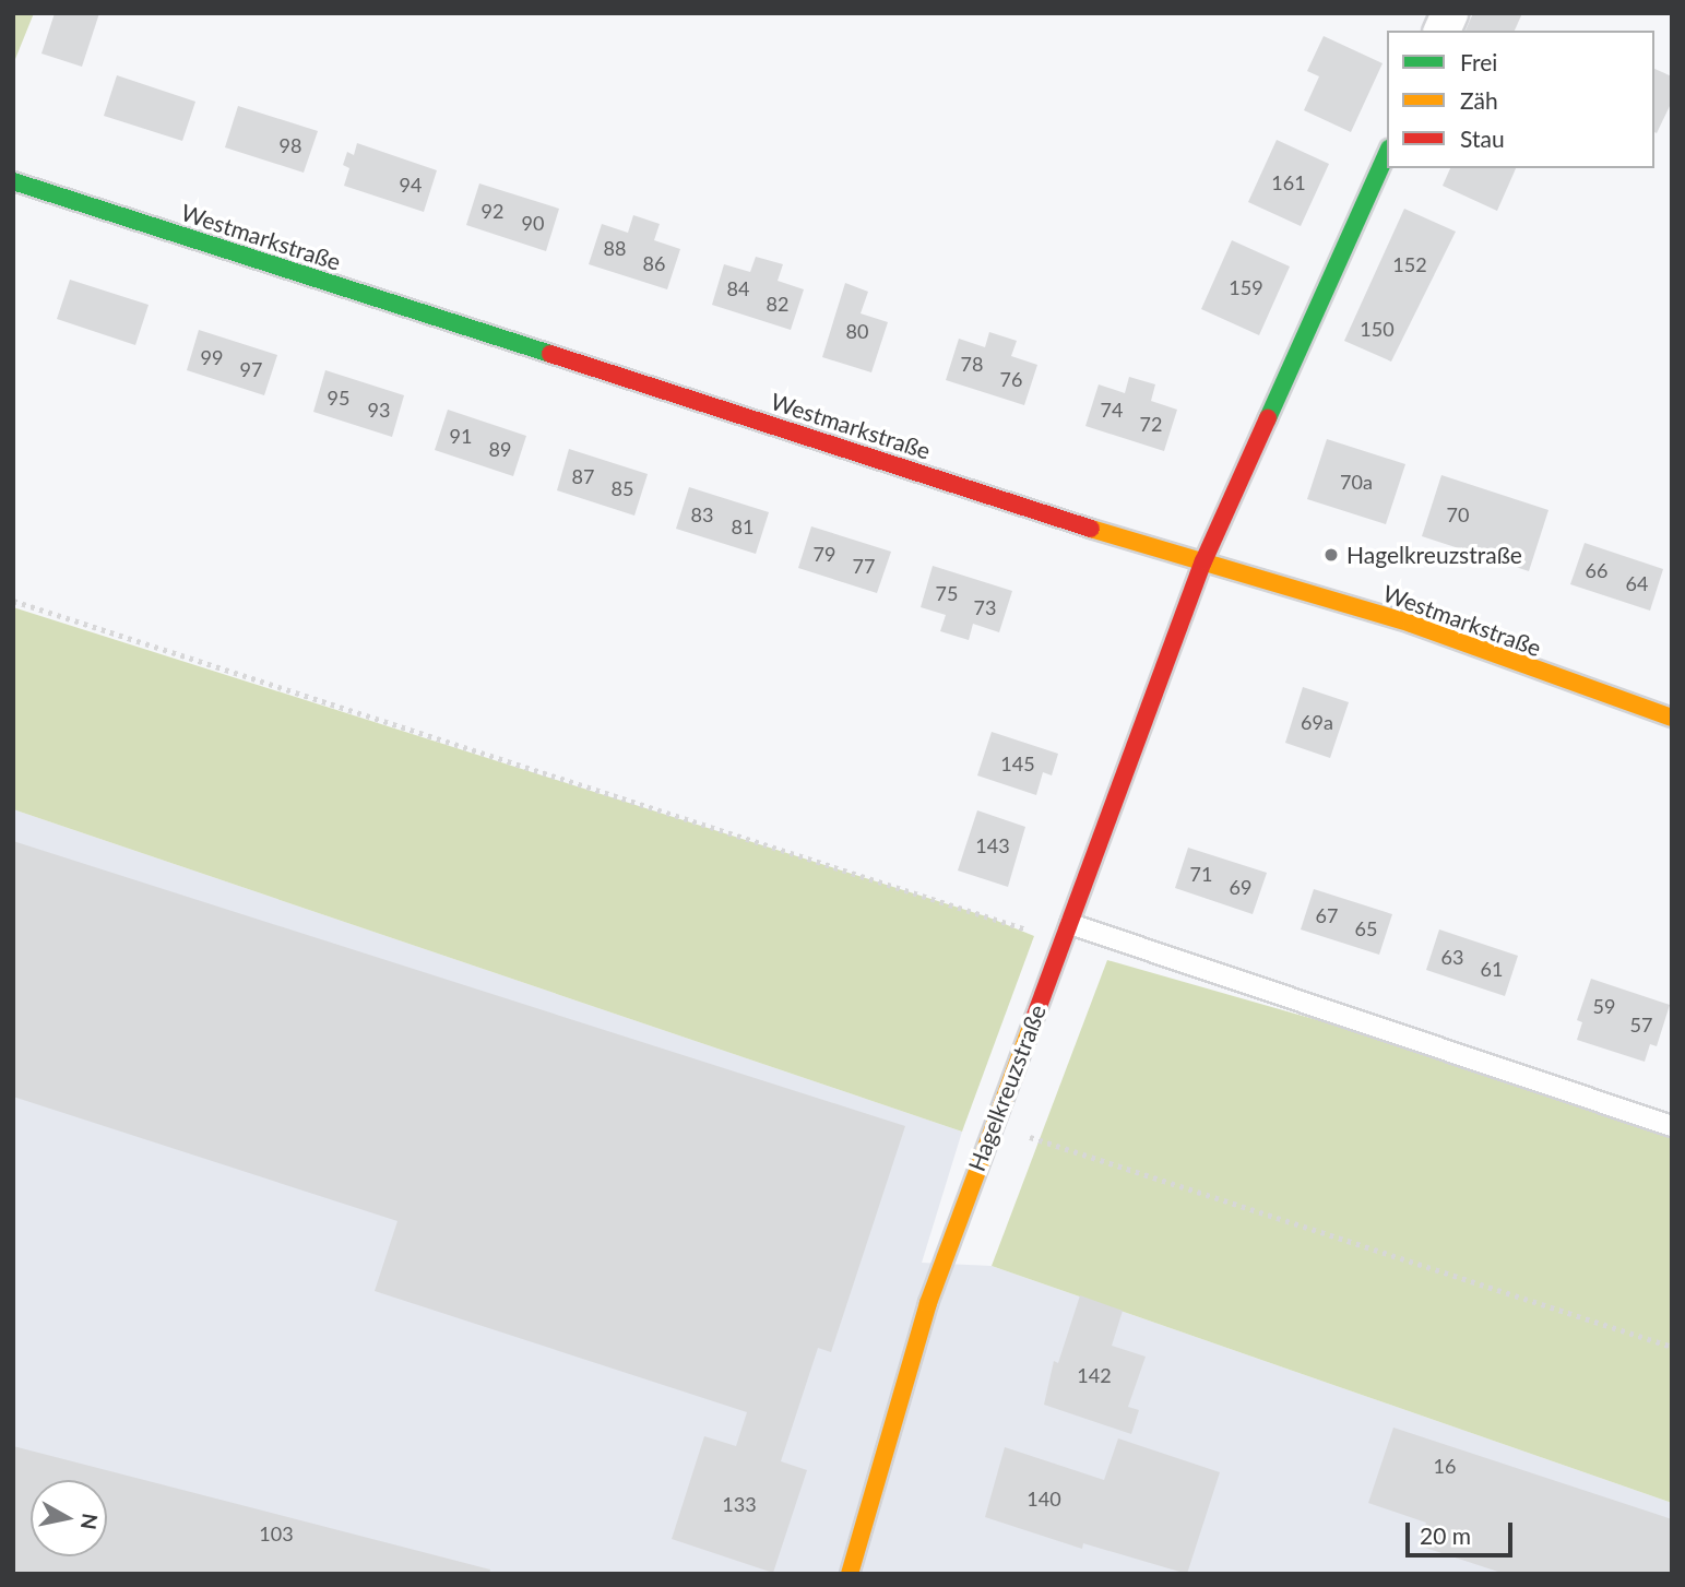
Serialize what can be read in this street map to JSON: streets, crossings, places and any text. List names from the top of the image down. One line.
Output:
{"streets":{"street":["Westmarkstraße","Hagelkreuzstraße"]},"crossings":[["Westmarkstraße","Hagelkreuzstraße"]],"places":["Hagelkreuzstraße"],"house_numbers":["98","161","94","92","90","88","86","152","159","84","82","150","80","99","78","97","76","95","93","74","72","91","89","87","70a","85","83","70","81","79","77","66","64","75","73","69a","145","143","71","69","67","65","63","61","59","57","142","16","140","133","103"],"legend":["Frei","Zäh","Stau"],"scale_bar":"20 m","north":"right"}
